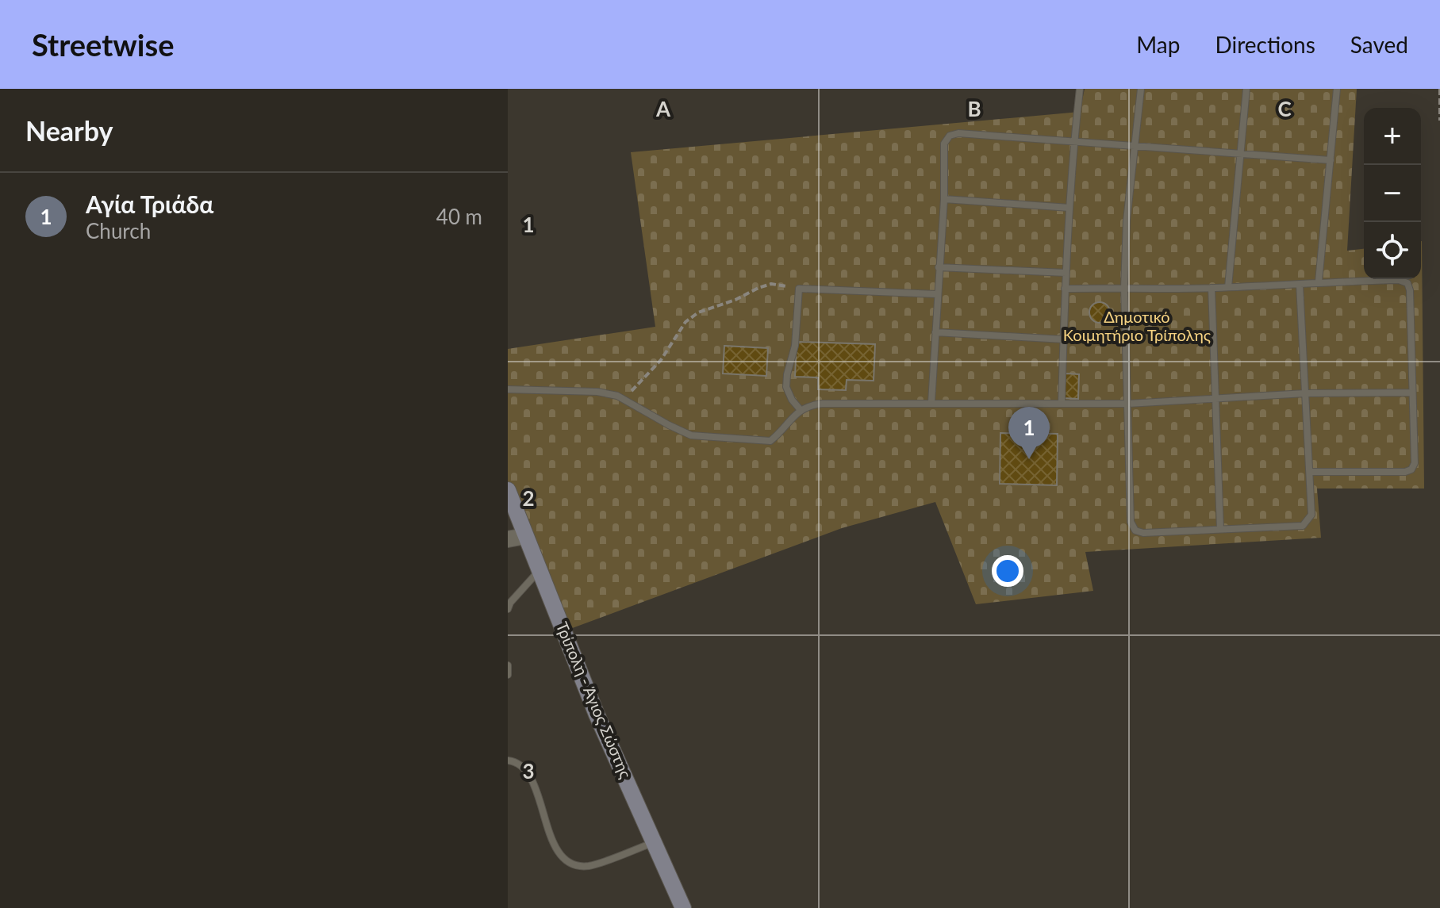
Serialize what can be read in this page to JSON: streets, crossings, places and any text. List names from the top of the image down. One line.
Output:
{"streets":{"main road":["Τρίπολη - Άγιος Σώστης"]},"parks":["Δημοτικό Κοιμητήριο Τρίπολης"],"page":{"header":"Streetwise","nav":["Map","Directions","Saved"],"heading":"Nearby","map_buttons":["+","−"],"list":[{"mark":"1","name":"Αγία Τριάδα","note":"Church","value":"40 m"}],"pins":"1"},"grid":{"columns":["A","B","C"],"rows":["1","2","3"]}}
